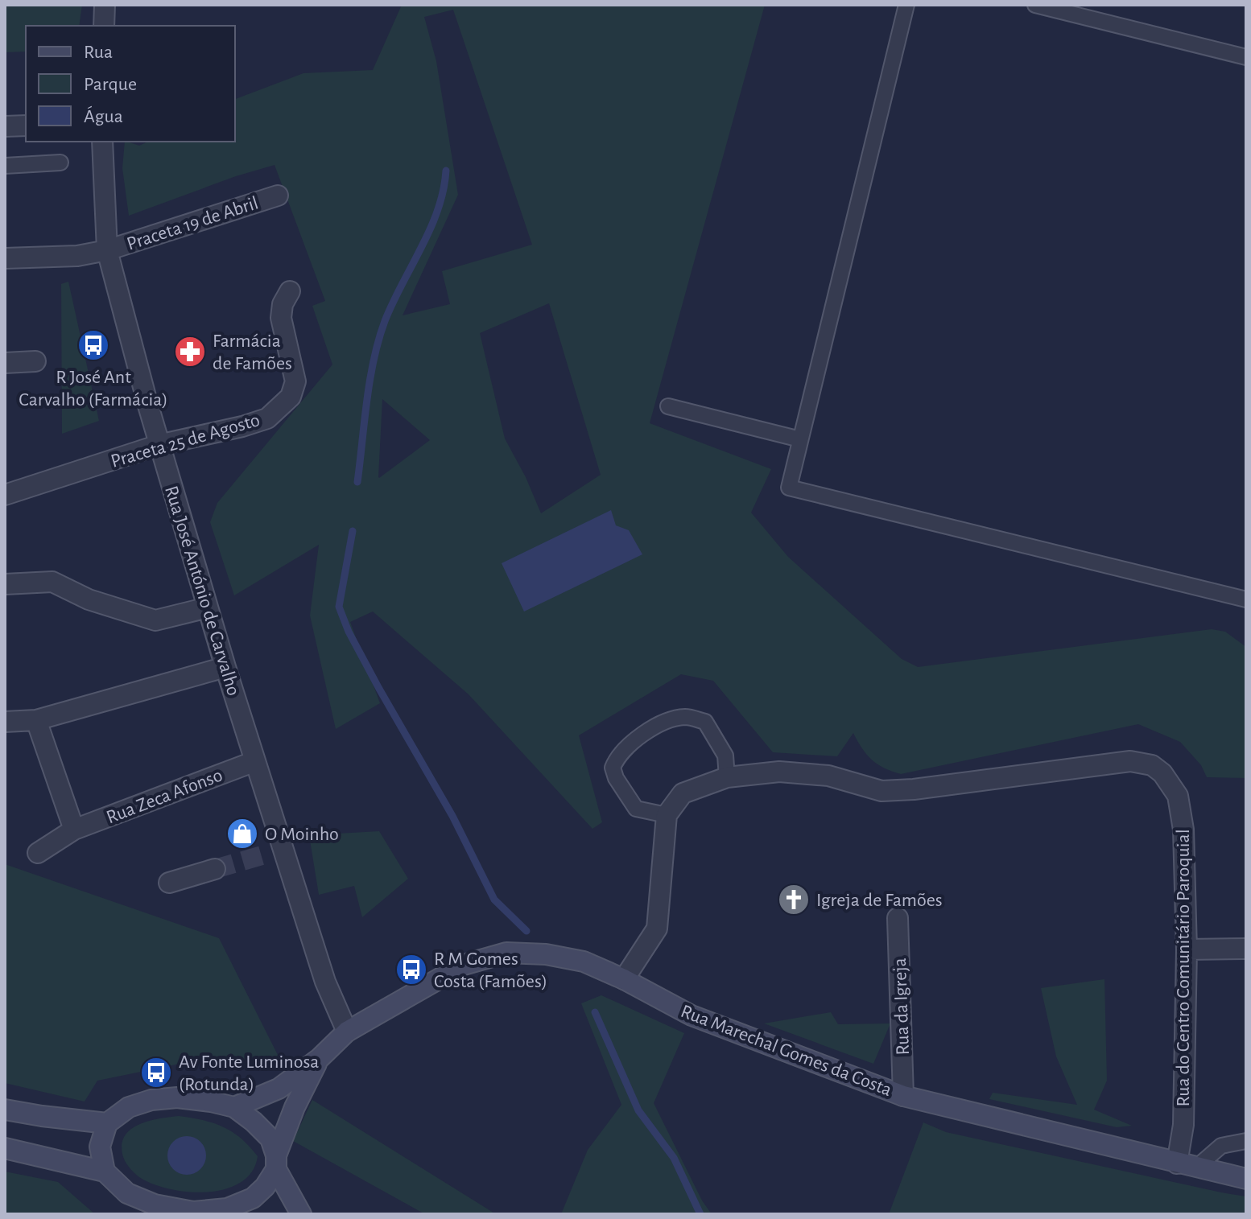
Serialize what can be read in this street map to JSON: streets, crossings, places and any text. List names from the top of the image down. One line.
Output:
{"streets":{"main road":["Rua Marechal Gomes da Costa"],"street":["Praceta 19 de Abril","Praceta 25 de Agosto","Rua José António de Carvalho","Rua Zeca Afonso","Rua do Centro Comunitário Paroquial","Rua da Igreja"]},"crossings":[["Praceta 19 de Abril","Rua José António de Carvalho"],["Praceta 25 de Agosto","Rua José António de Carvalho"],["Rua José António de Carvalho","Rua Zeca Afonso"],["Rua José António de Carvalho","Rua Marechal Gomes da Costa"],["Rua do Centro Comunitário Paroquial","Rua Marechal Gomes da Costa"],["Rua da Igreja","Rua Marechal Gomes da Costa"]],"places":{"bus stop":["R José Ant Carvalho (Farmácia)","R M Gomes Costa (Famões)","Av Fonte Luminosa (Rotunda)"],"pharmacy":["Farmácia de Famões"],"shop":["O Moinho"],"church":["Igreja de Famões"]},"legend":["Rua","Parque","Água"]}
